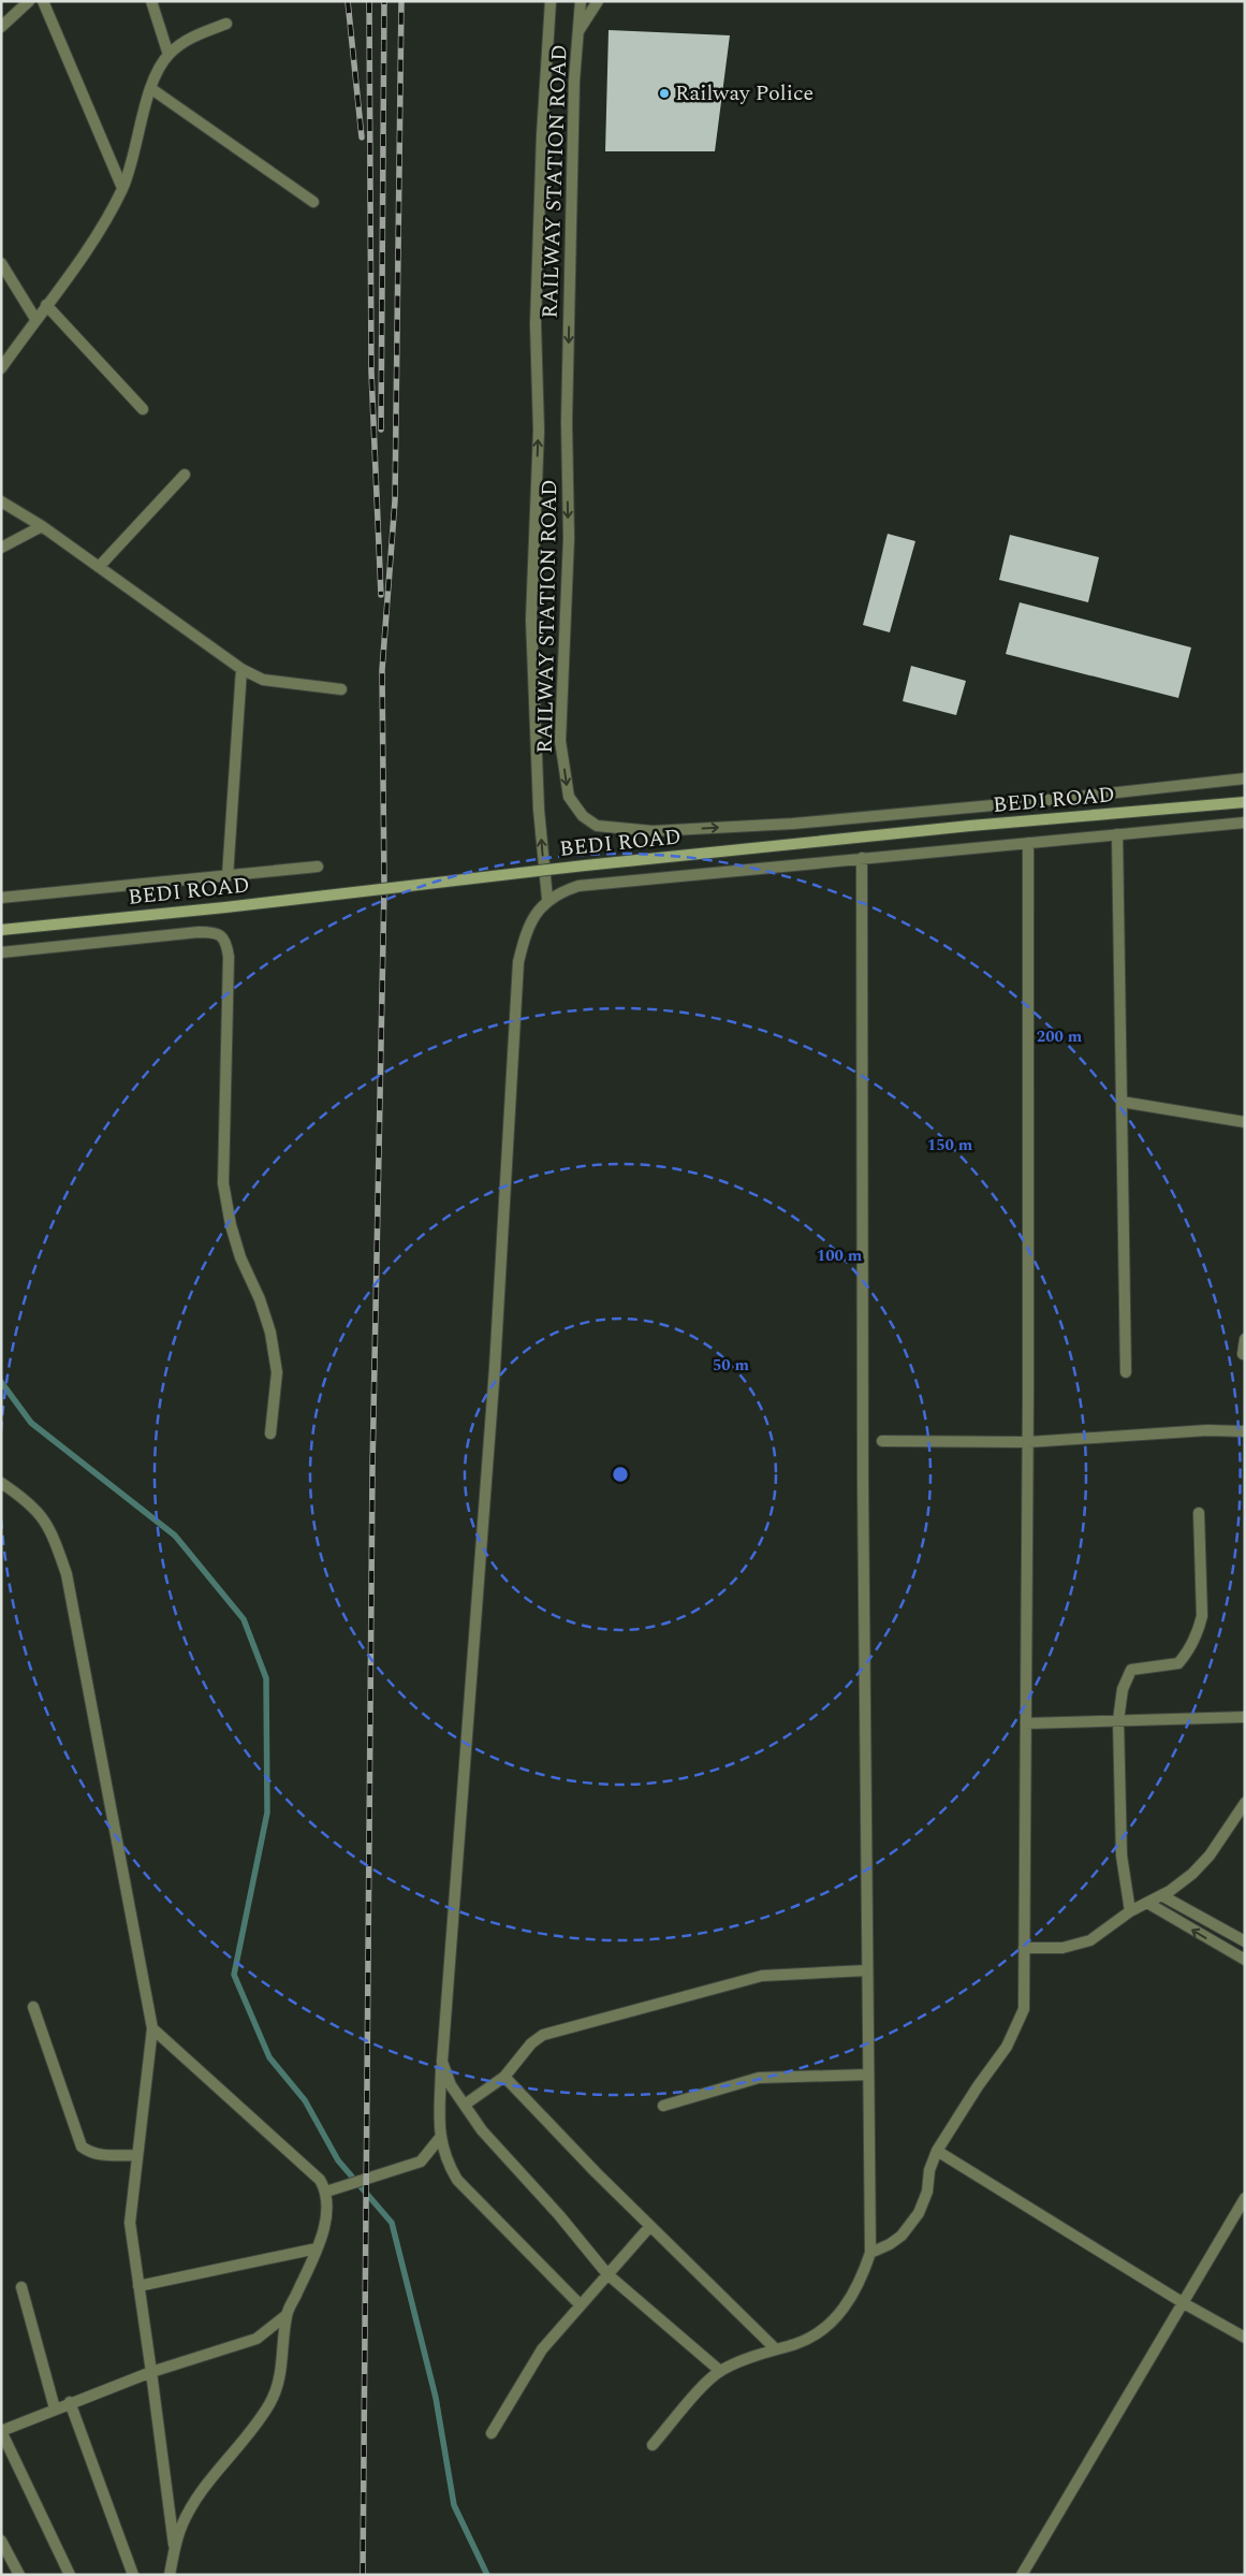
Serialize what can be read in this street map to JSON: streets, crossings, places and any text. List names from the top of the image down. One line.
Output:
{"streets":{"main road":["BEDI ROAD"],"street":["RAILWAY STATION ROAD"]},"places":["Railway Police"],"rings":["200 m","150 m","100 m","50 m"]}
